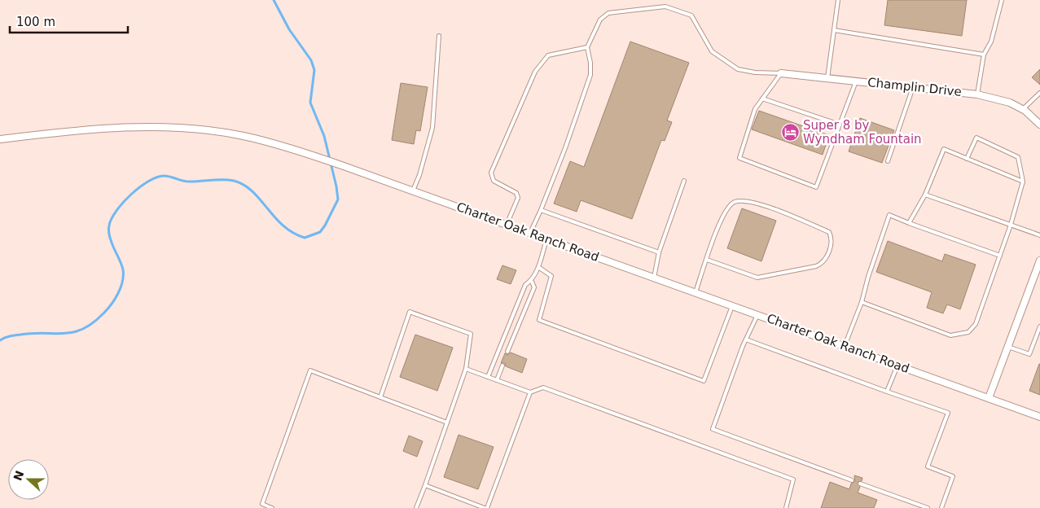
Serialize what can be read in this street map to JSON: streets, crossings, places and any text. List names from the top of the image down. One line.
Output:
{"streets":{"street":["Champlin Drive","Charter Oak Ranch Road"]},"places":{"hotel":["Super 8 by Wyndham Fountain"]},"scale_bar":"100 m","north":"left"}
